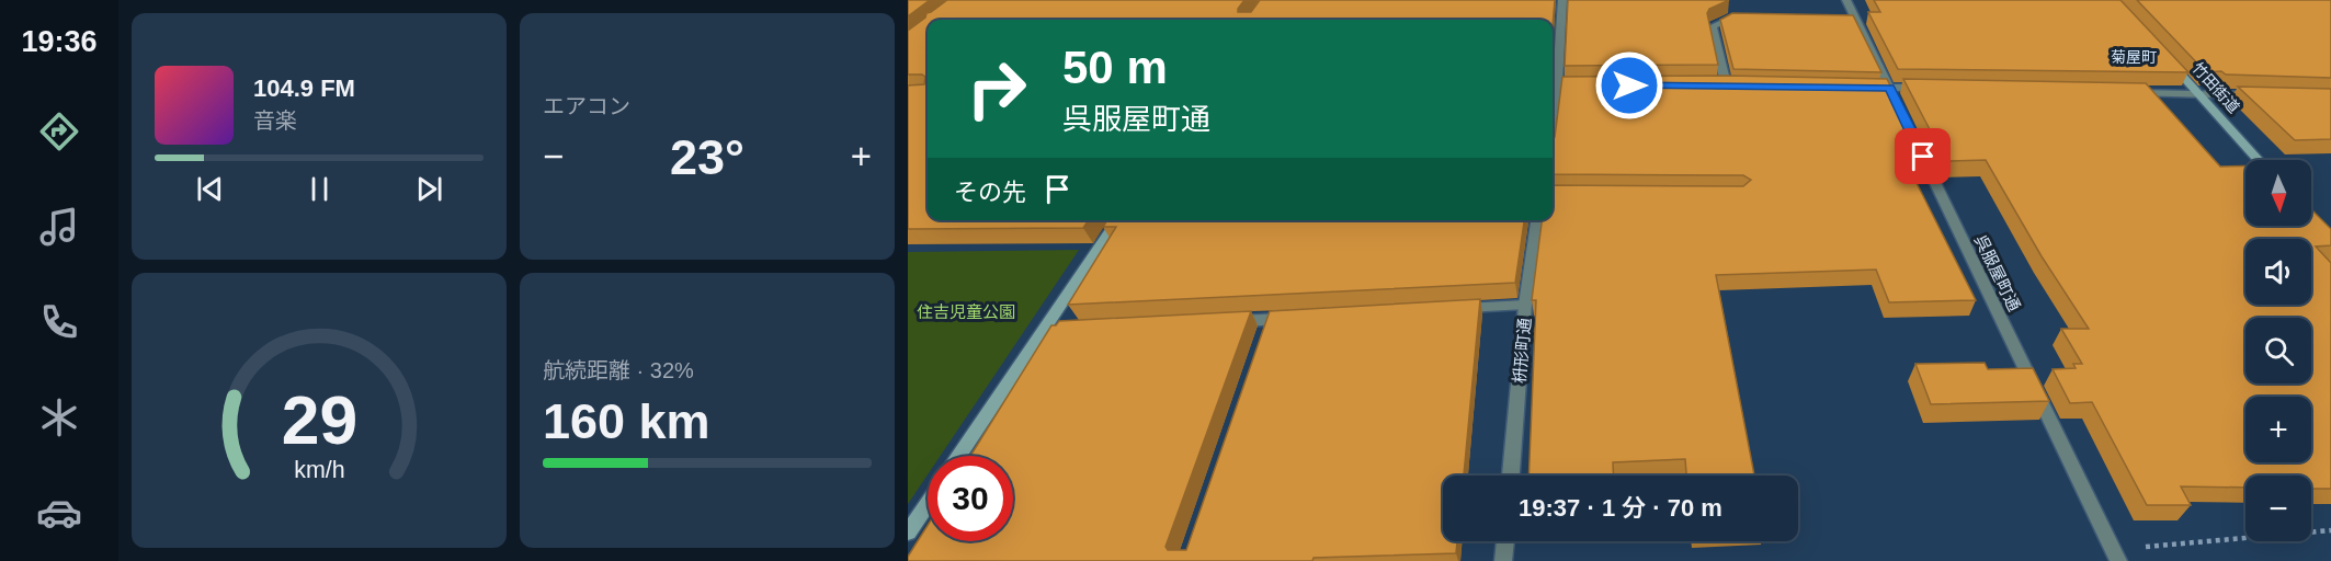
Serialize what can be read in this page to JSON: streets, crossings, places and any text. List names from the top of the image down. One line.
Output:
{"streets":{"street":["竹田街道","呉服屋町通","枡形町通"]},"districts":["菊屋町"],"parks":["住吉児童公園"],"north":"bottom","page":{"tabs":"19:36","tile":["エアコン",["航続距離 · 32%","160 km"]],"turn":["50 m","呉服屋町通"],"song":["104.9 FM","音楽"],"heat":["−","23°","+"],"then":"その先","map_buttons":["+","−"],"limit":"30","trip":"19:37 · 1 分 · 70 m","gauge":["29","km/h"]}}
